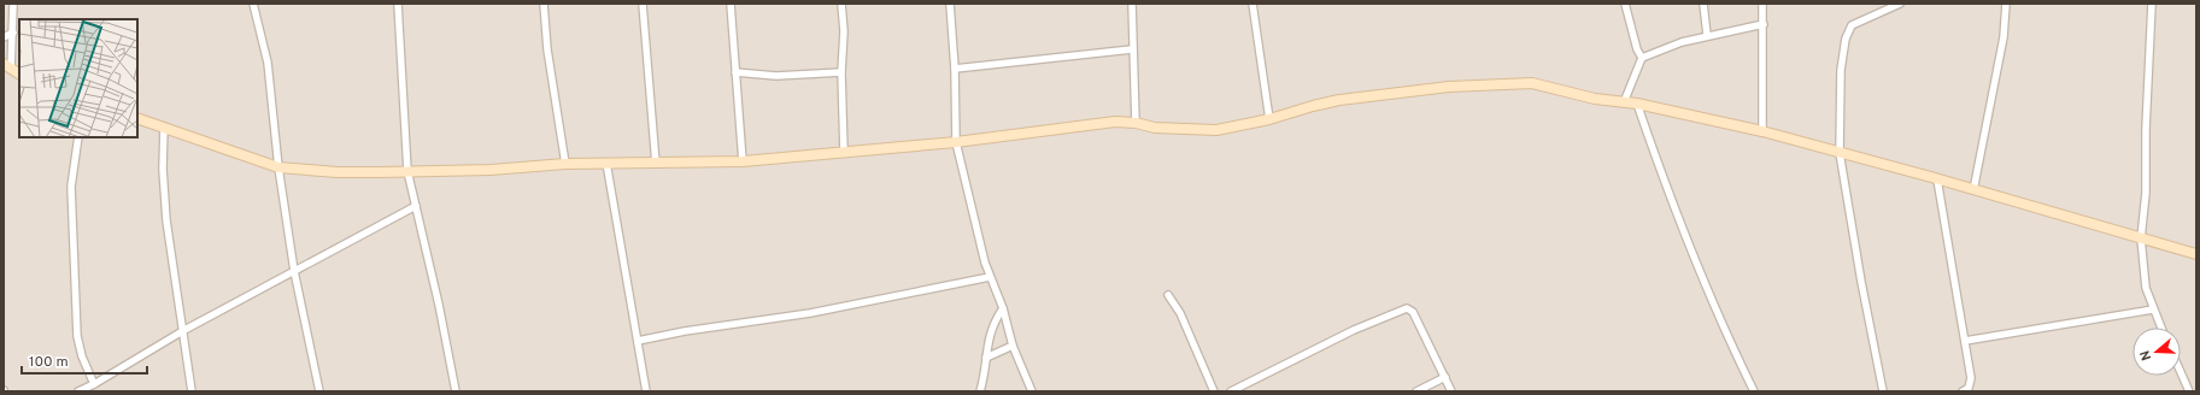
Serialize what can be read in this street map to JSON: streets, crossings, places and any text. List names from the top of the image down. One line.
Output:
{"scale_bar":"100 m","north":"left"}
